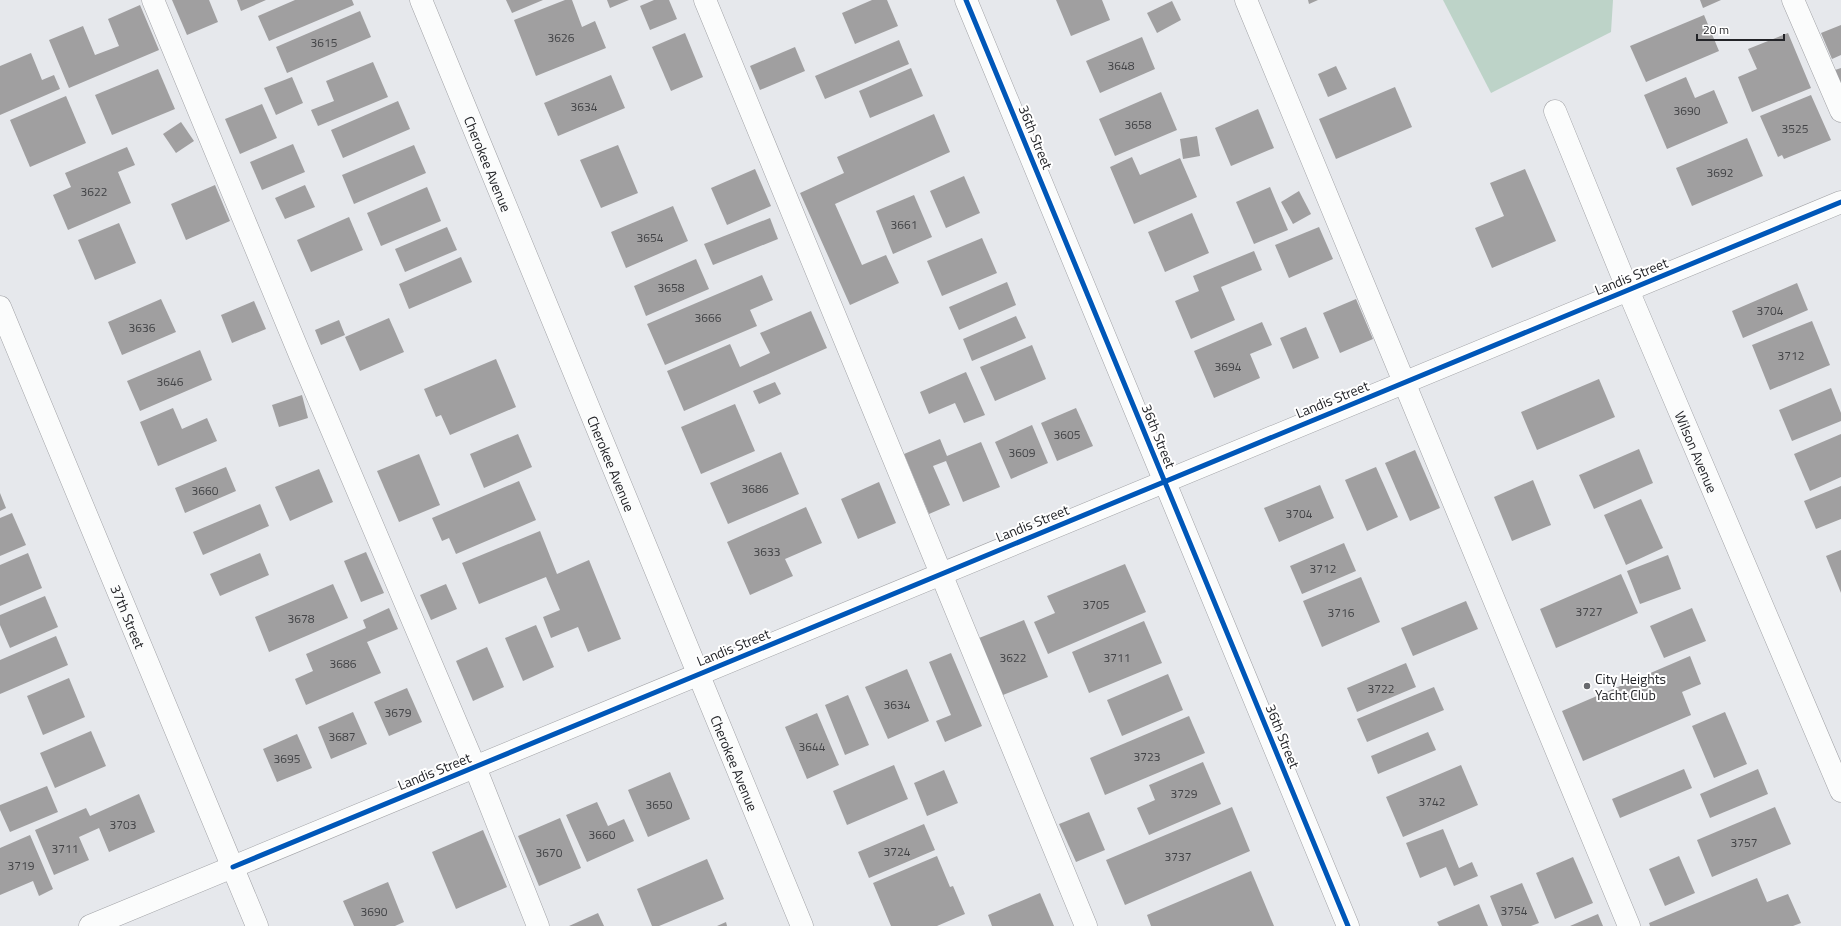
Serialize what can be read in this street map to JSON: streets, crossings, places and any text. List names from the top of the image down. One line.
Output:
{"streets":{"street":["36th Street","Cherokee Avenue","Landis Street","Wilson Avenue","37th Street"]},"crossings":[["36th Street","Landis Street"],["Cherokee Avenue","Landis Street"],["Landis Street","Wilson Avenue"],["Landis Street","37th Street"]],"places":["City Heights Yacht Club"],"house_numbers":["3626","3615","3648","3634","3690","3658","3525","3692","3622","3661","3654","3658","3704","3666","3636","3712","3694","3646","3605","3609","3686","3660","3704","3633","3712","3705","3727","3716","3678","3622","3711","3686","3722","3634","3679","3687","3644","3723","3695","3729","3742","3650","3703","3660","3757","3711","3724","3670","3737","3719","3754","3690"],"scale_bar":"20 m"}
